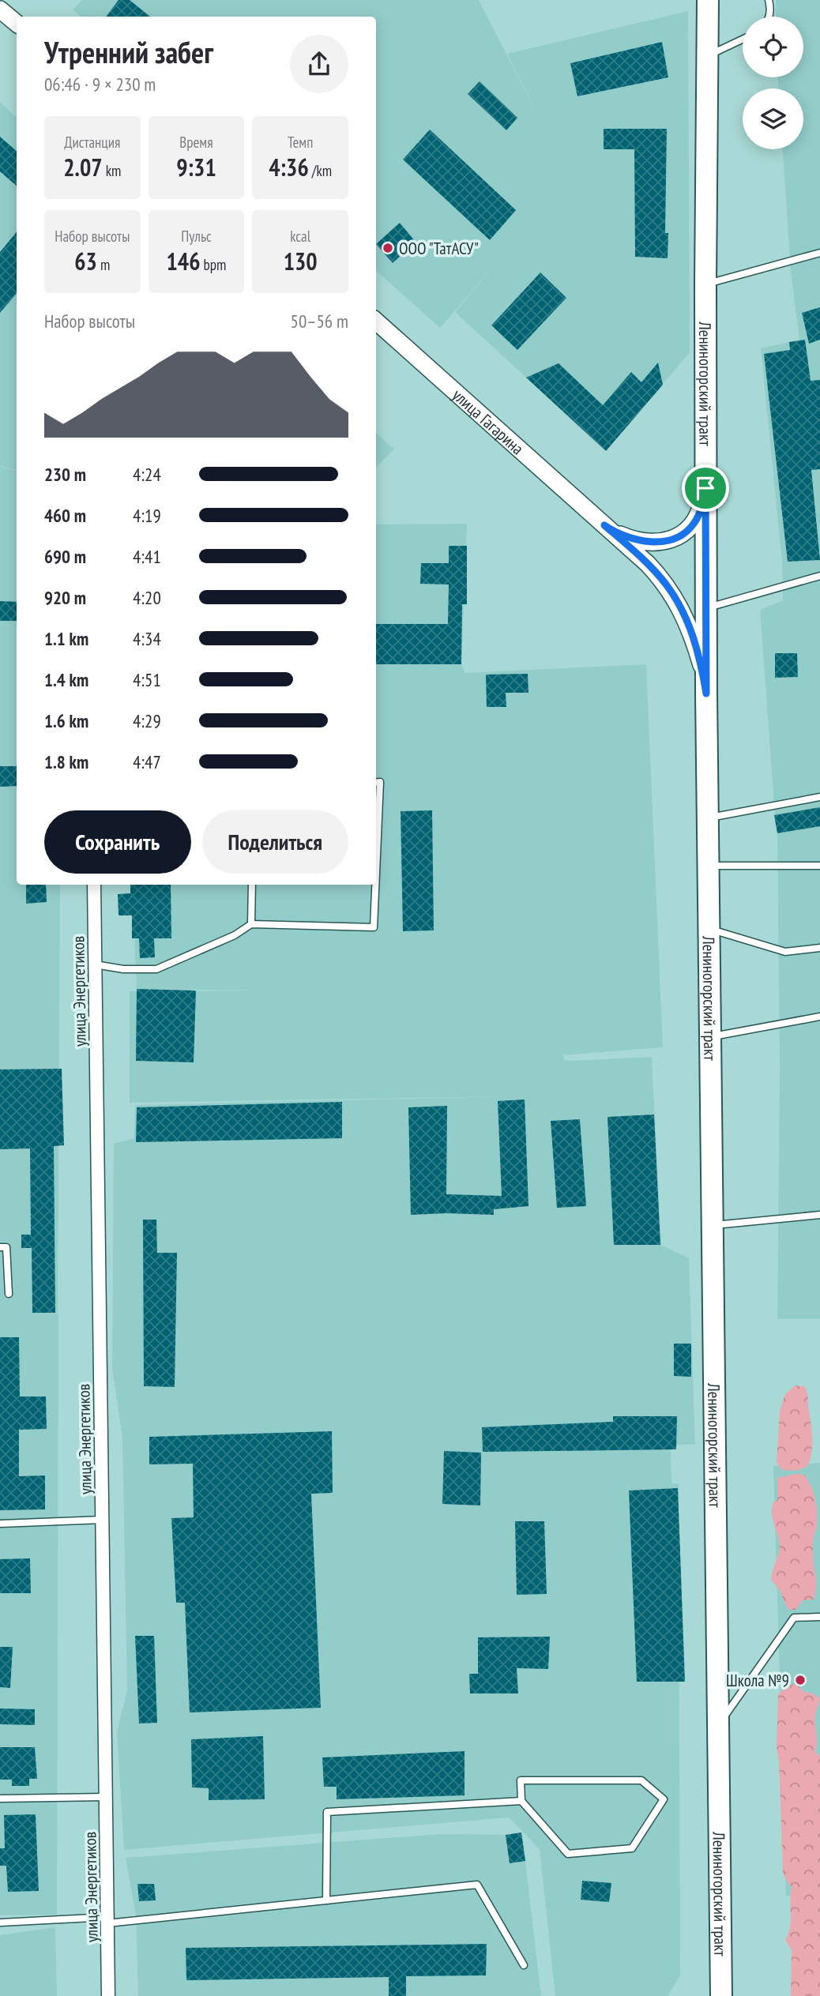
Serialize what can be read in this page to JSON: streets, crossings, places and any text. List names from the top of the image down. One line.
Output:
{"streets":{"main road":["Лениногорский тракт"],"street":["улица Гагарина","улица Энергетиков"]},"crossings":[["Лениногорский тракт","улица Гагарина"]],"places":["ООО \"ТатАСУ\"","Школа №9"],"page":{"heading":["Утренний забег","06:46 · 9 × 230 m"],"stats":[["Дистанция","2.07 km"],["Время","9:31"],["Темп","4:36 /km"],["Набор высоты","63 m"],["Пульс","146 bpm"],["kcal","130"]],"chart":["Набор высоты","50–56 m"],"list":[{"name":"230 m","note":"4:24"},{"name":"460 m","note":"4:19"},{"name":"690 m","note":"4:41"},{"name":"920 m","note":"4:20"},{"name":"1.1 km","note":"4:34"},{"name":"1.4 km","note":"4:51"},{"name":"1.6 km","note":"4:29"},{"name":"1.8 km","note":"4:47"}],"buttons":["Сохранить","Поделиться"]}}
